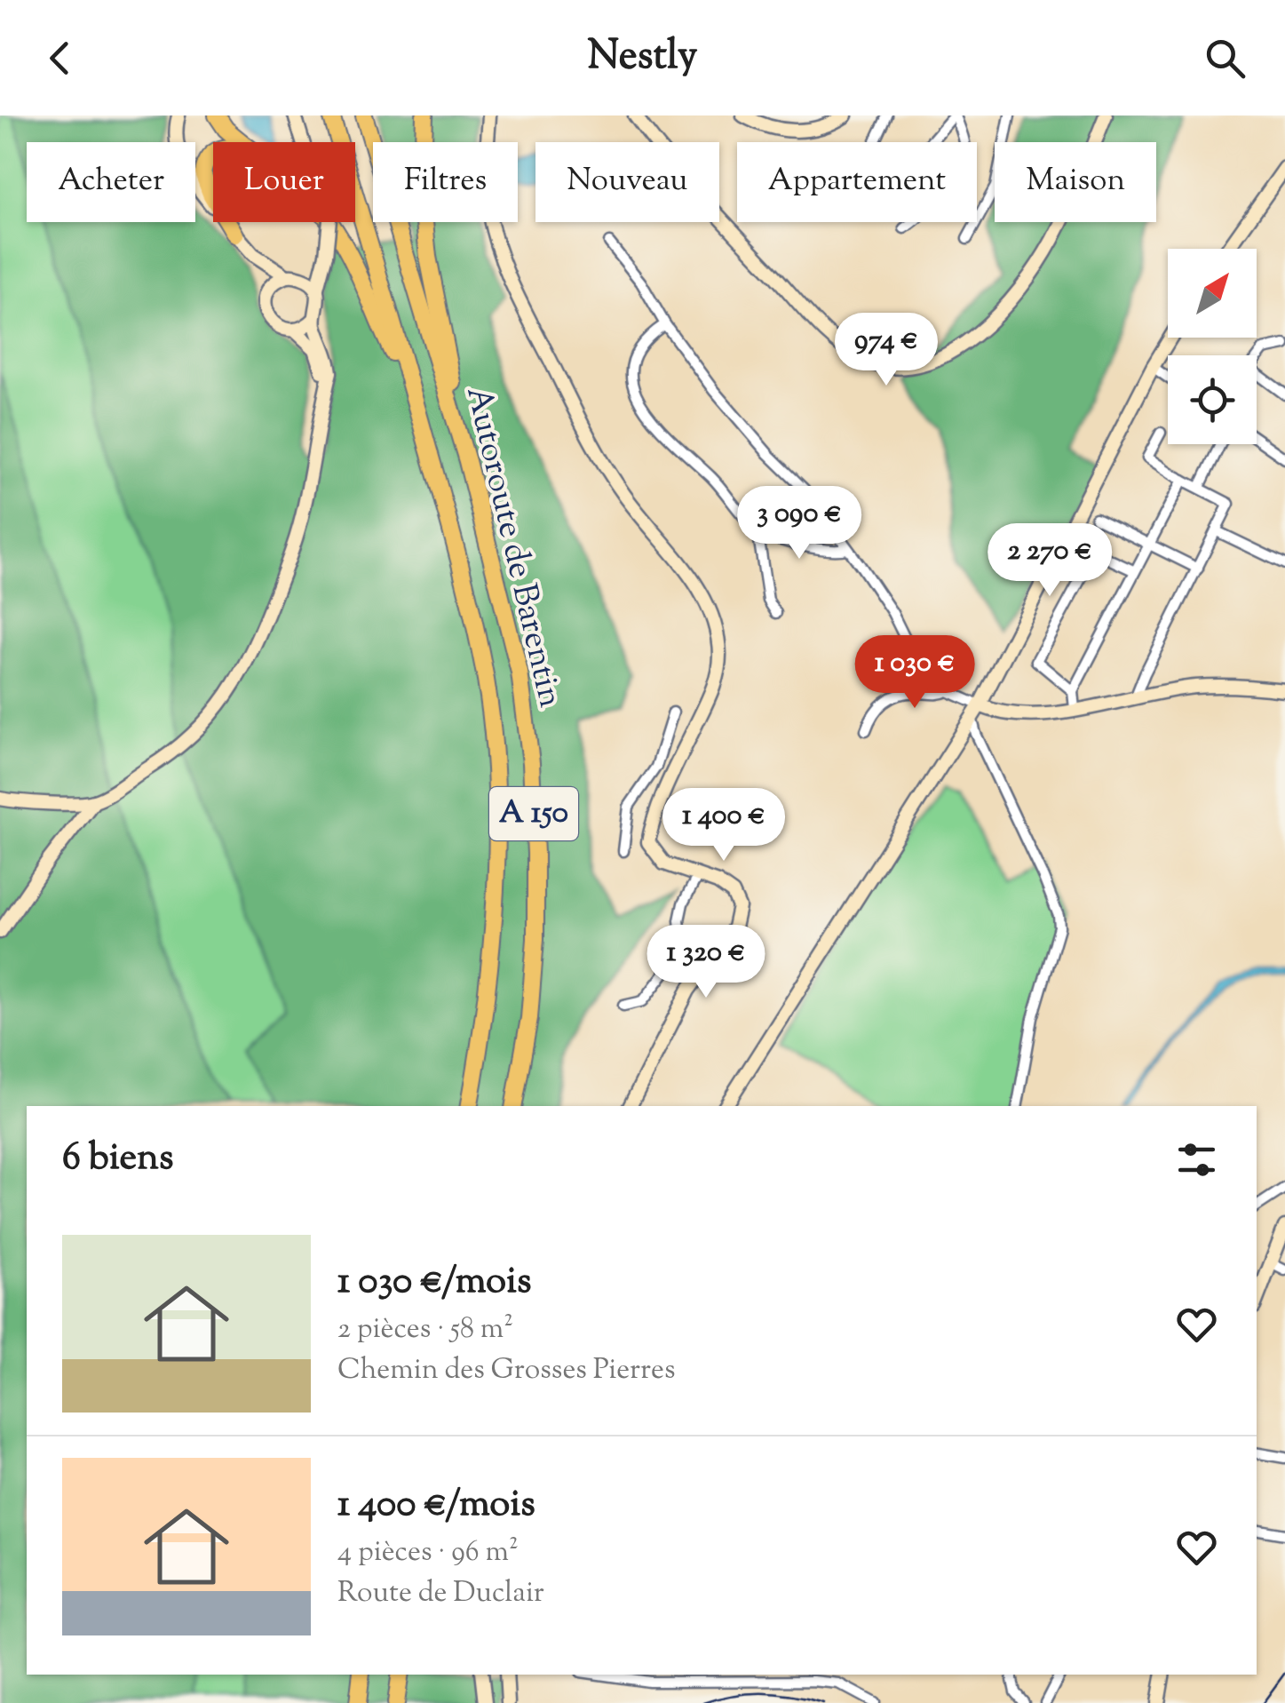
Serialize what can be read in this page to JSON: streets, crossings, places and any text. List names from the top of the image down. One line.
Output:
{"streets":{"highway":["Autoroute de Barentin","A 150"]},"north":"top right","page":{"header":"Nestly","chip":["Acheter","Louer","Filtres","Nouveau","Appartement","Maison"],"price":["974 €","3 090 €","2 270 €","1 030 €","1 400 €","1 320 €"],"heading":"6 biens","list":[{"name":"1 030 €/mois","note":"2 pièces · 58 m² · Chemin des Grosses Pierres"},{"name":"1 400 €/mois","note":"4 pièces · 96 m² · Route de Duclair"}]}}
